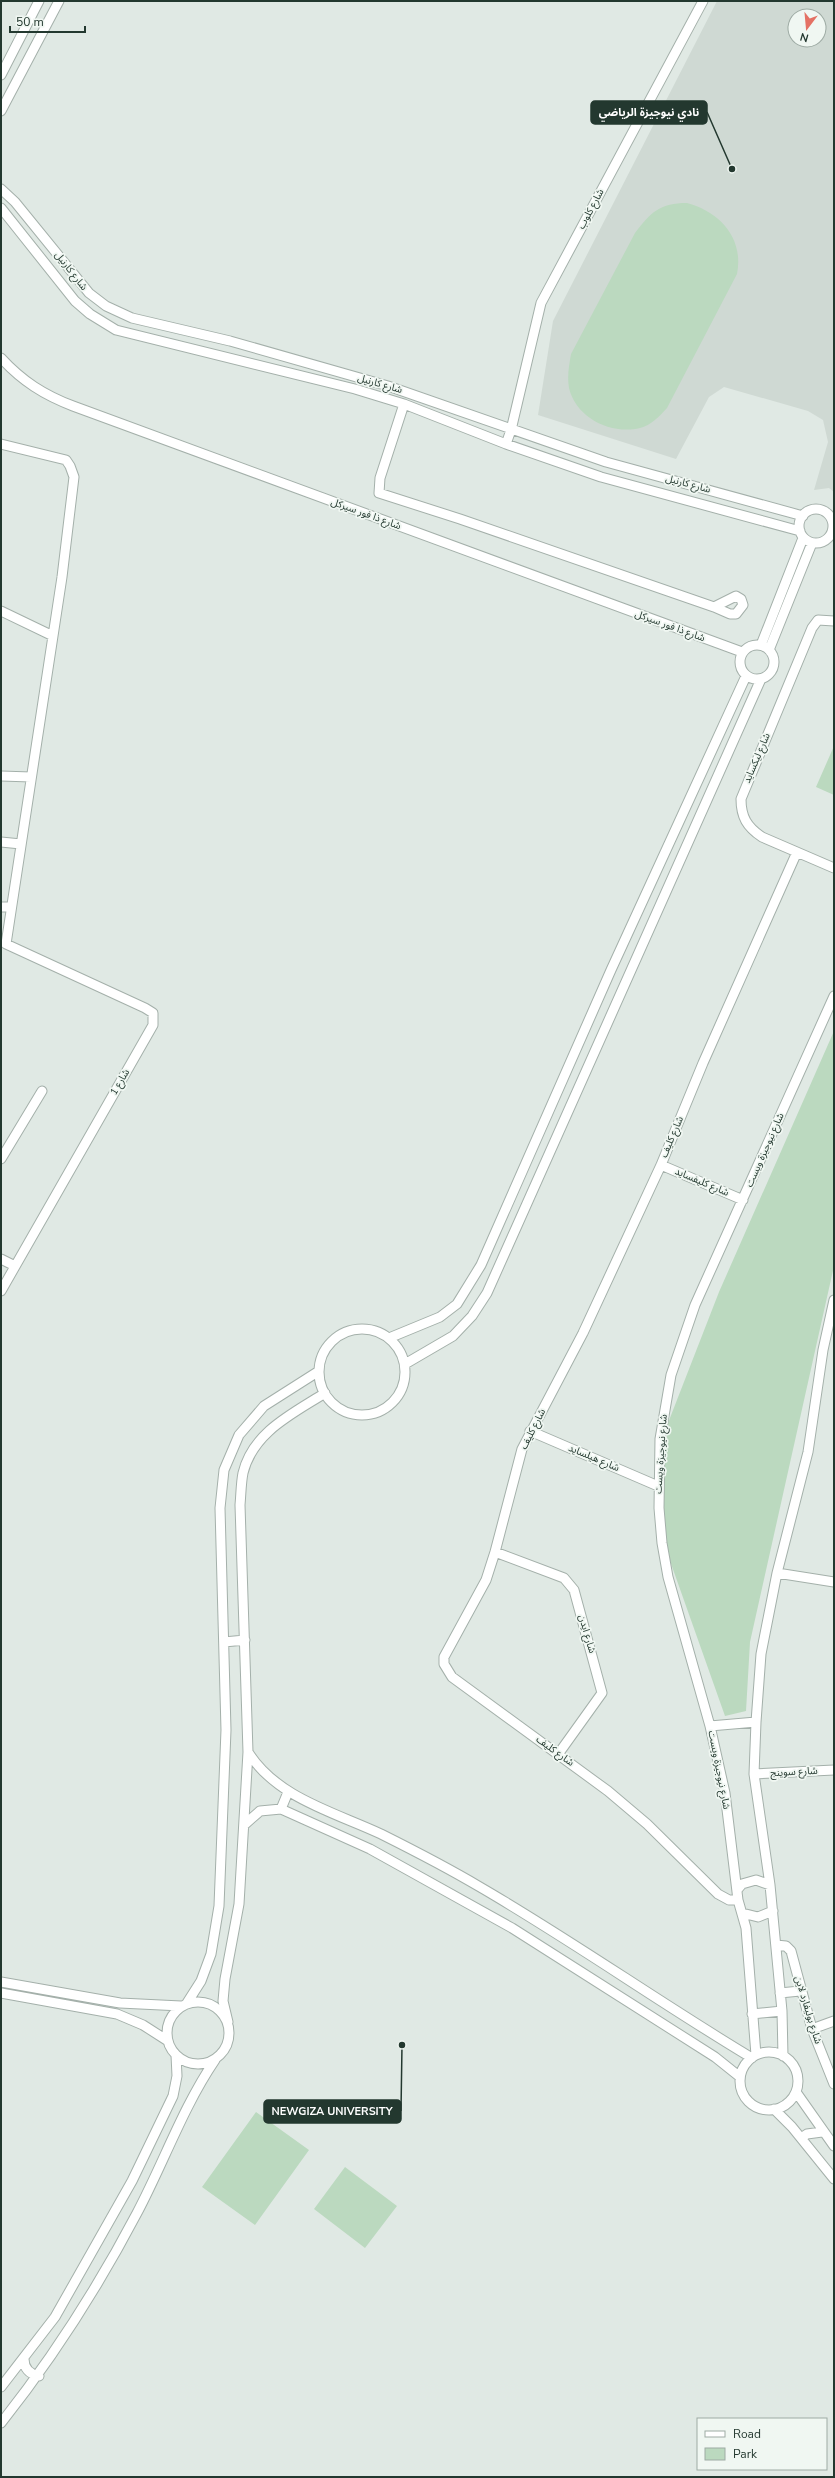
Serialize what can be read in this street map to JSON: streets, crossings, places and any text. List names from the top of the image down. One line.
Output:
{"streets":{"street":["شارع كلوب","شارع كارنيل","شارع ذا فور سيركل","شارع ليكسايد","شارع 1","شارع كليف","شارع نيوجيزة ويست","شارع كليفسايد","شارع هيلسايد","شارع ايدن","شارع سوينج","شارع بوليفارد لاين"]},"crossings":[["شارع كلوب","شارع كارنيل"],["شارع ليكسايد","شارع كليف"],["شارع كليف","شارع نيوجيزة ويست"],["شارع كليف","شارع كليفسايد"],["شارع كليف","شارع هيلسايد"],["شارع كليف","شارع ايدن"],["شارع نيوجيزة ويست","شارع كليفسايد"],["شارع نيوجيزة ويست","شارع هيلسايد"]],"places":["نادي نيوجيزة الرياضي","NEWGIZA UNIVERSITY"],"legend":["Road","Park"],"scale_bar":"50 m","north":"bottom"}
